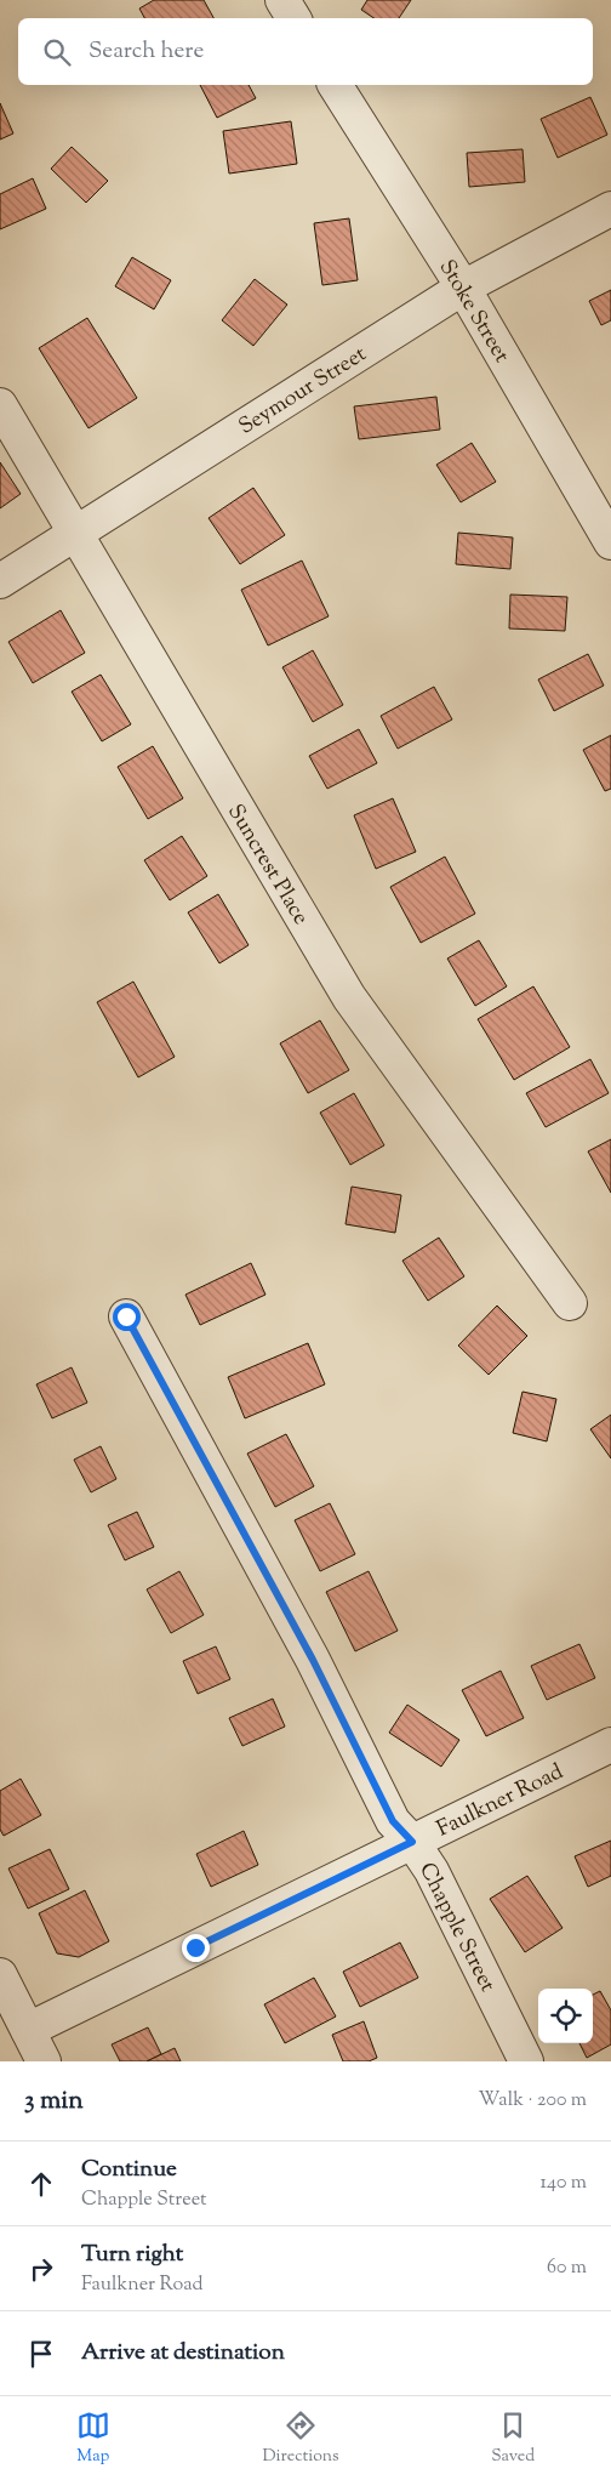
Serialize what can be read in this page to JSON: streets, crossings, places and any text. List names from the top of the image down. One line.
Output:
{"streets":{"street":["Stoke Street","Seymour Street","Suncrest Place","Faulkner Road","Chapple Street"]},"crossings":[["Stoke Street","Seymour Street"],["Seymour Street","Suncrest Place"],["Faulkner Road","Chapple Street"]],"page":{"search":"Search here","heading":["3 min","Walk · 200 m"],"list":[["Continue","Chapple Street","140 m"],["Turn right","Faulkner Road","60 m"],"Arrive at destination"],"nav":["Map","Directions","Saved"]}}
